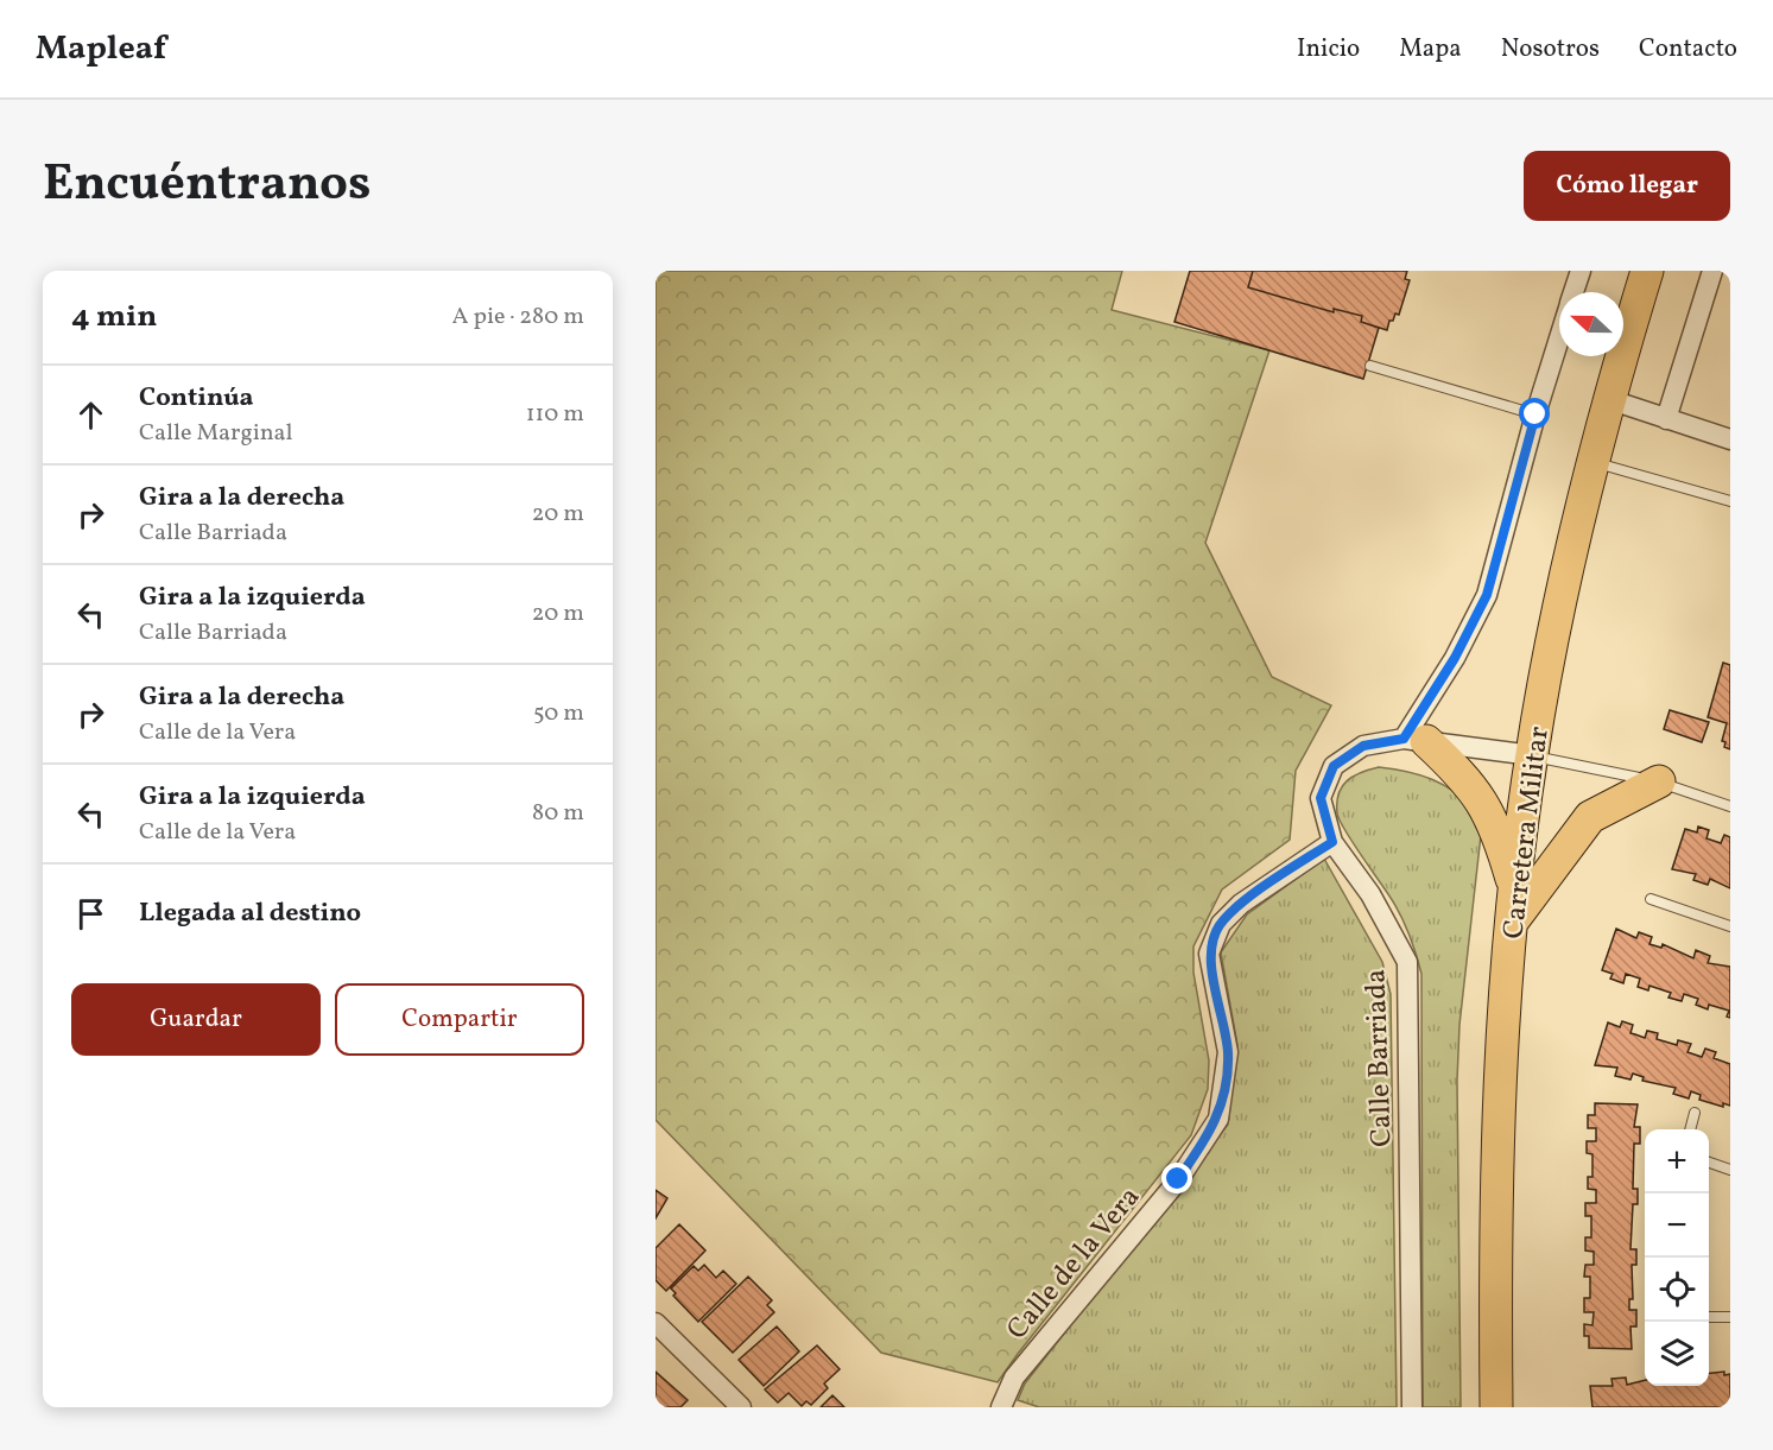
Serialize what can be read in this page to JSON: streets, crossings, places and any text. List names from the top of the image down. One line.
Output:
{"streets":{"main road":["Carretera Militar"],"street":["Calle Barriada","Calle de la Vera"]},"crossings":[["Carretera Militar","Calle Barriada"],["Calle Barriada","Calle de la Vera"]],"north":"left","page":{"header":"Mapleaf","nav":["Inicio","Mapa","Nosotros","Contacto"],"title":"Encuéntranos","buttons":["Cómo llegar",["Guardar","Compartir"]],"heading":["4 min","A pie · 280 m"],"list":[["Continúa","Calle Marginal","110 m"],["Gira a la derecha","Calle Barriada","20 m"],["Gira a la izquierda","Calle Barriada","20 m"],["Gira a la derecha","Calle de la Vera","50 m"],["Gira a la izquierda","Calle de la Vera","80 m"],"Llegada al destino"],"map_buttons":["+","−"]}}
